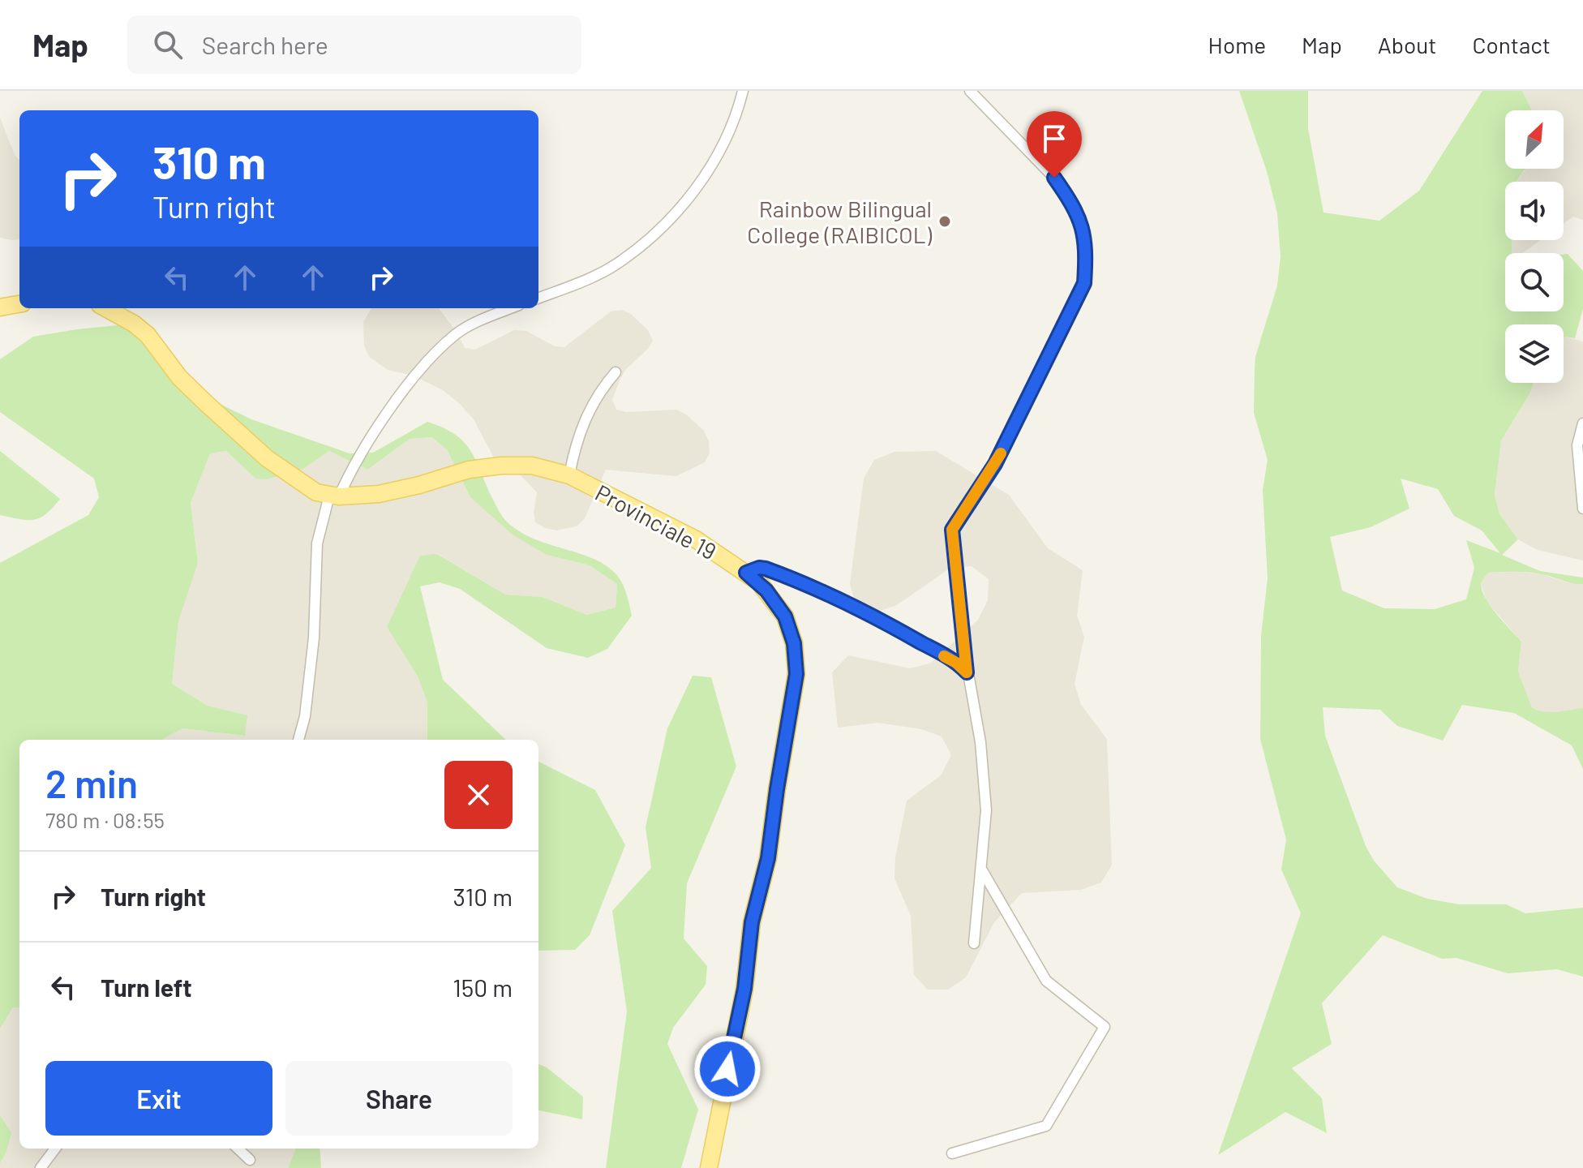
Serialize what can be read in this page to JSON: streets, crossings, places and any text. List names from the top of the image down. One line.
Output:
{"streets":{"main road":["Provinciale 19"]},"places":["Rainbow Bilingual College (RAIBICOL)"],"north":"top right","page":{"header":"Map","search":"Search here","nav":["Home","Map","About","Contact"],"turn":["310 m","Turn right"],"heading":["2 min","780 m · 08:55"],"list":[{"name":"Turn right","value":"310 m"},{"name":"Turn left","value":"150 m"}],"buttons":["Exit","Share"]}}
